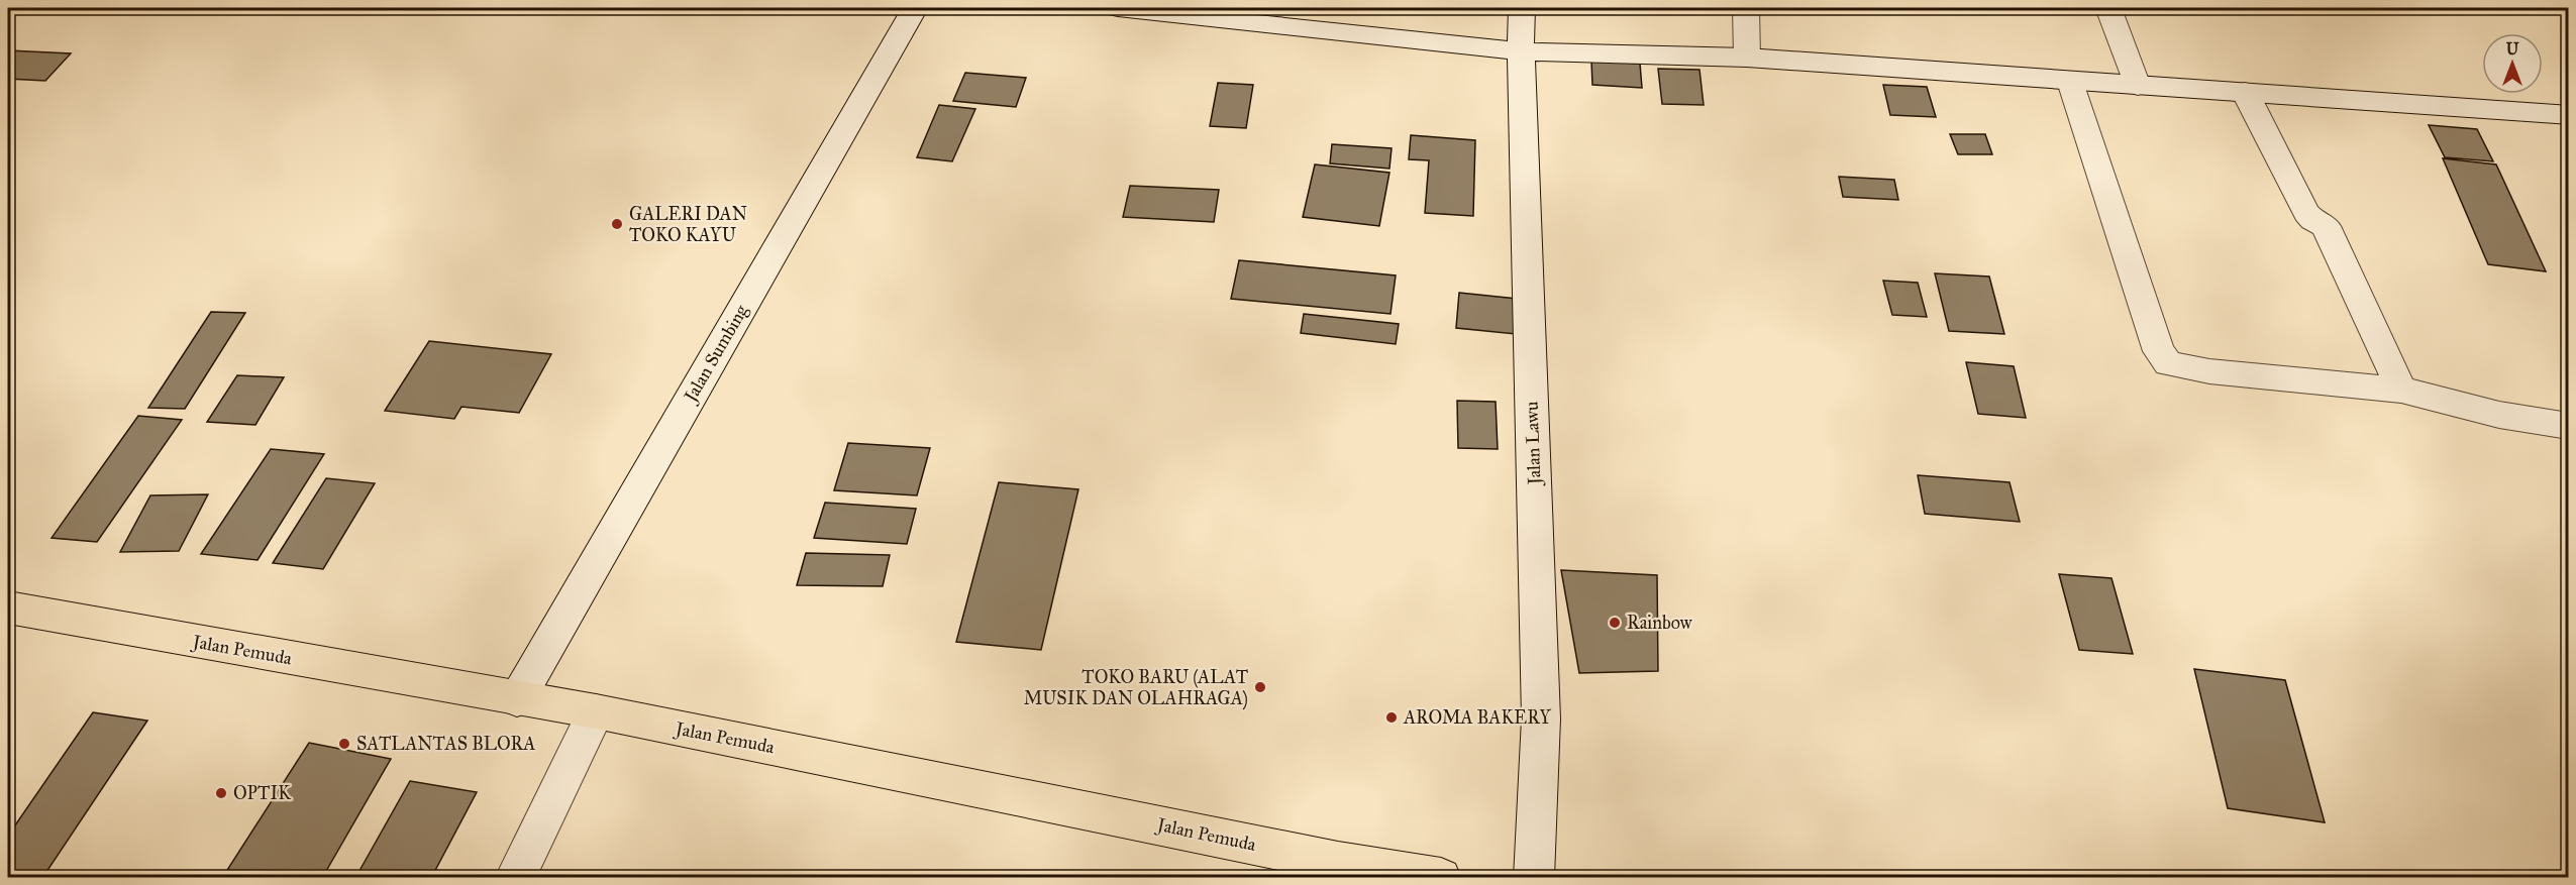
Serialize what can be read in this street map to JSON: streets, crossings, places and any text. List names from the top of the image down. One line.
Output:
{"streets":{"main road":["Jalan Pemuda"],"street":["Jalan Sumbing","Jalan Lawu"]},"crossings":[["Jalan Sumbing","Jalan Pemuda"]],"places":["GALERI DAN TOKO KAYU","Rainbow","TOKO BARU (ALAT MUSIK DAN OLAHRAGA)","AROMA BAKERY","SATLANTAS BLORA","OPTIK"],"north":"top"}
